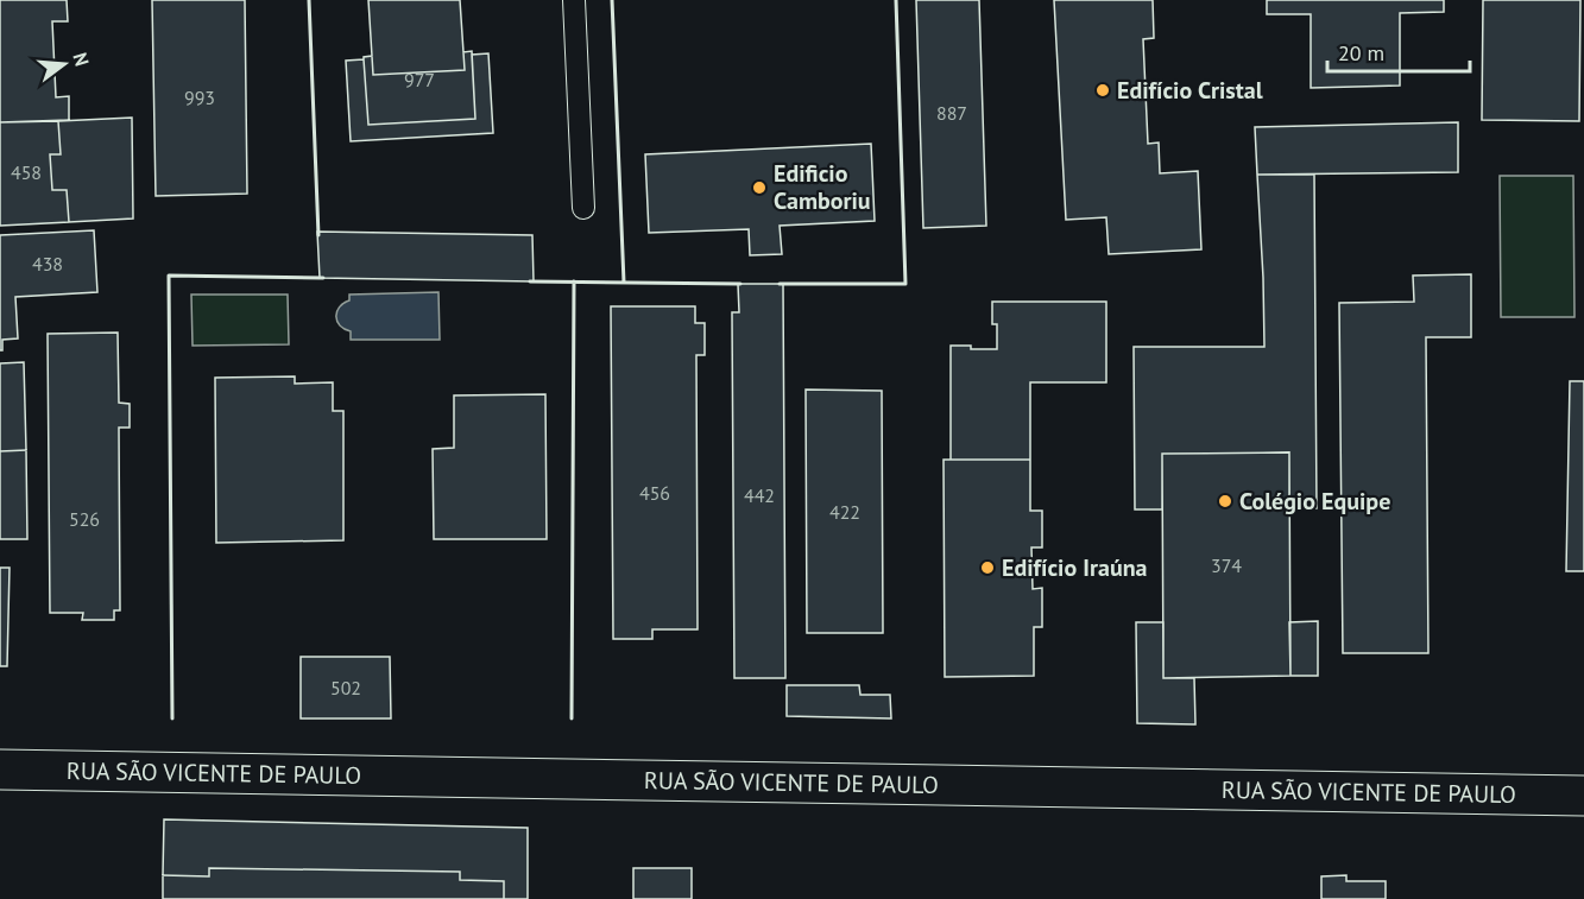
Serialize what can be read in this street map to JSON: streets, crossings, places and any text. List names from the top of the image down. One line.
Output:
{"streets":{"street":["RUA SÃO VICENTE DE PAULO"]},"places":["Edifício Cristal","Edificio Camboriu","Colégio Equipe","Edifício Iraúna"],"house_numbers":["977","993","887","458","438","456","442","422","526","374","502"],"scale_bar":"20 m","north":"right"}
